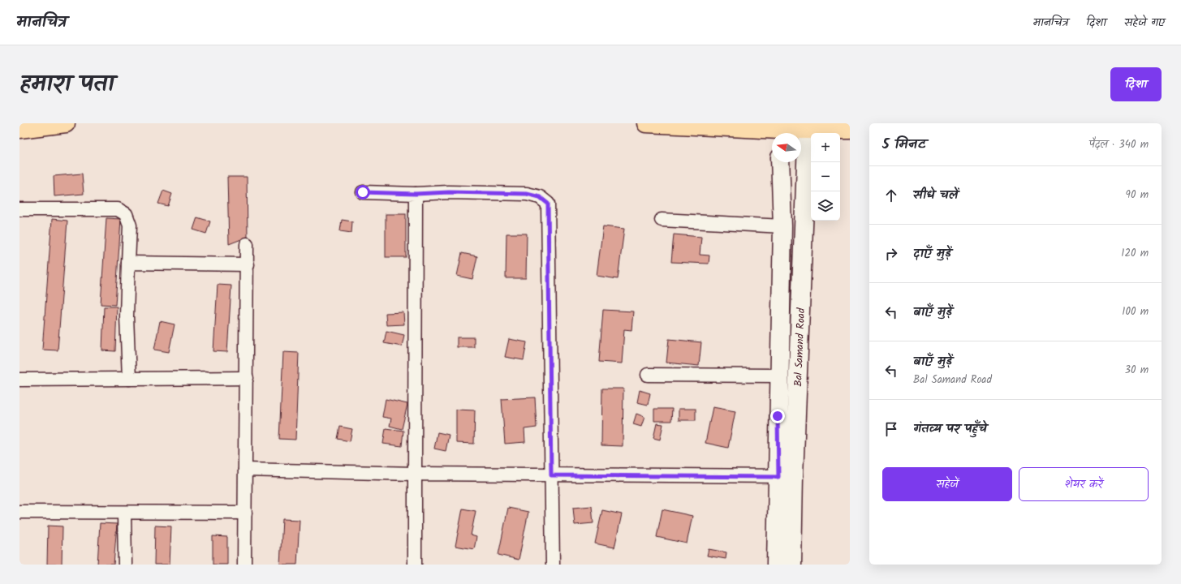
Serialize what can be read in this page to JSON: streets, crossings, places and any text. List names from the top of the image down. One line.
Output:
{"streets":{"main road":["Bal Samand Road"]},"north":"left","page":{"header":"मानचित्र","nav":["मानचित्र","दिशा","सहेजे गए"],"title":"हमारा पता","buttons":["दिशा",["सहेजें","शेयर करें"]],"heading":["5 मिनट","पैदल · 340 m"],"map_buttons":["+","−"],"list":[["सीधे चलें","90 m"],["दाएँ मुड़ें","120 m"],["बाएँ मुड़ें","100 m"],["बाएँ मुड़ें","Bal Samand Road","30 m"],"गंतव्य पर पहुँचे"]}}
